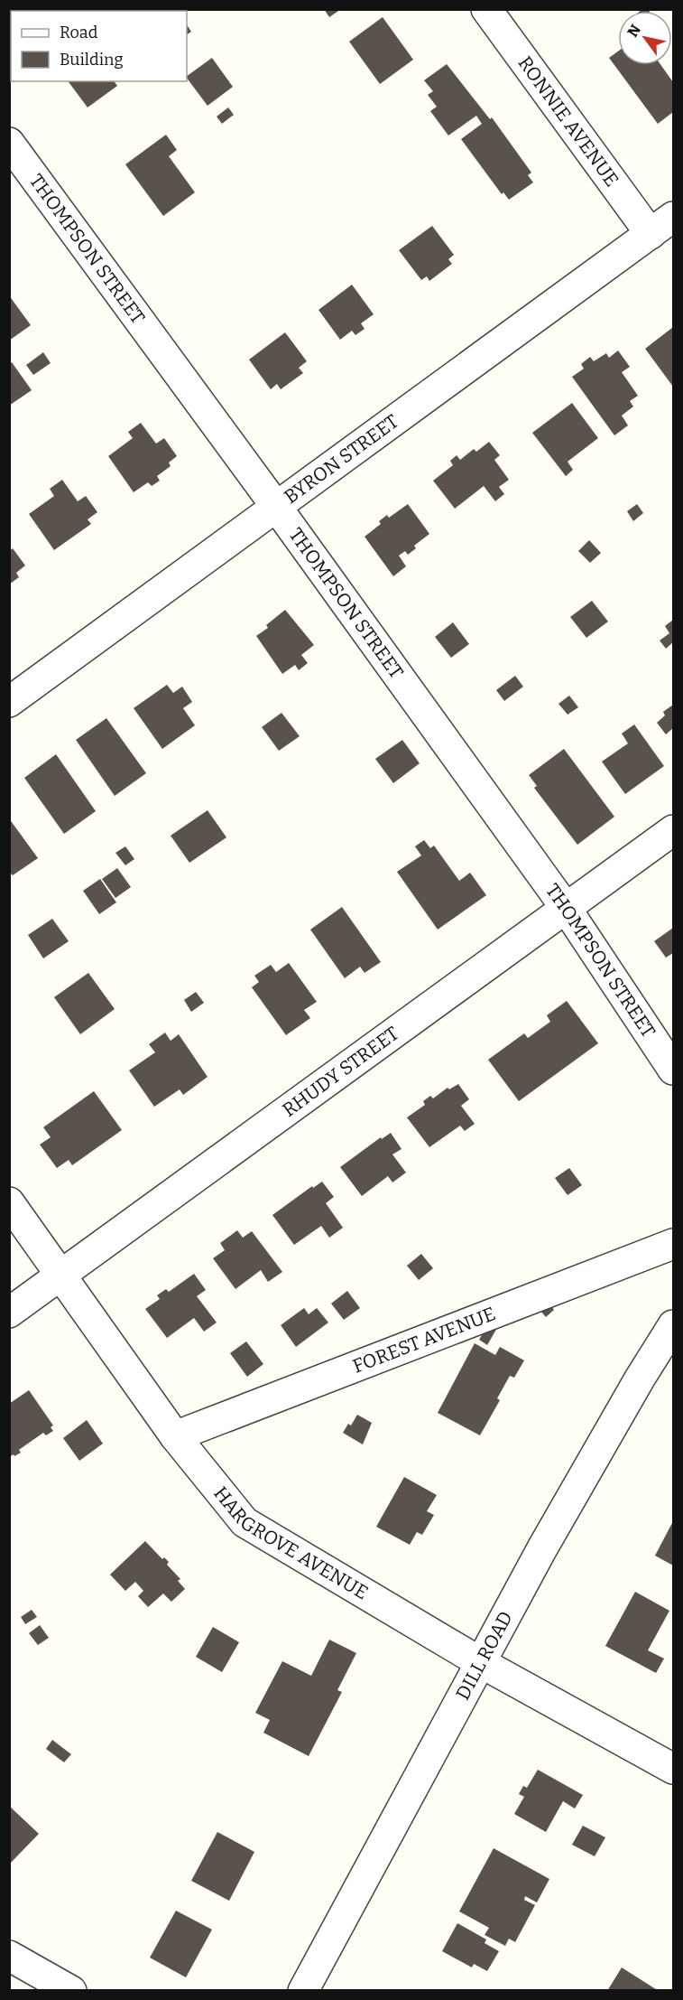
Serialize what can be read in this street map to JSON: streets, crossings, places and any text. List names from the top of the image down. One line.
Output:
{"streets":{"street":["RONNIE AVENUE","THOMPSON STREET","BYRON STREET","RHUDY STREET","FOREST AVENUE","HARGROVE AVENUE","DILL ROAD"]},"crossings":[["RONNIE AVENUE","BYRON STREET"],["THOMPSON STREET","BYRON STREET"],["THOMPSON STREET","RHUDY STREET"],["RHUDY STREET","HARGROVE AVENUE"],["FOREST AVENUE","HARGROVE AVENUE"],["HARGROVE AVENUE","DILL ROAD"]],"legend":["Road","Building"],"north":"top left"}
